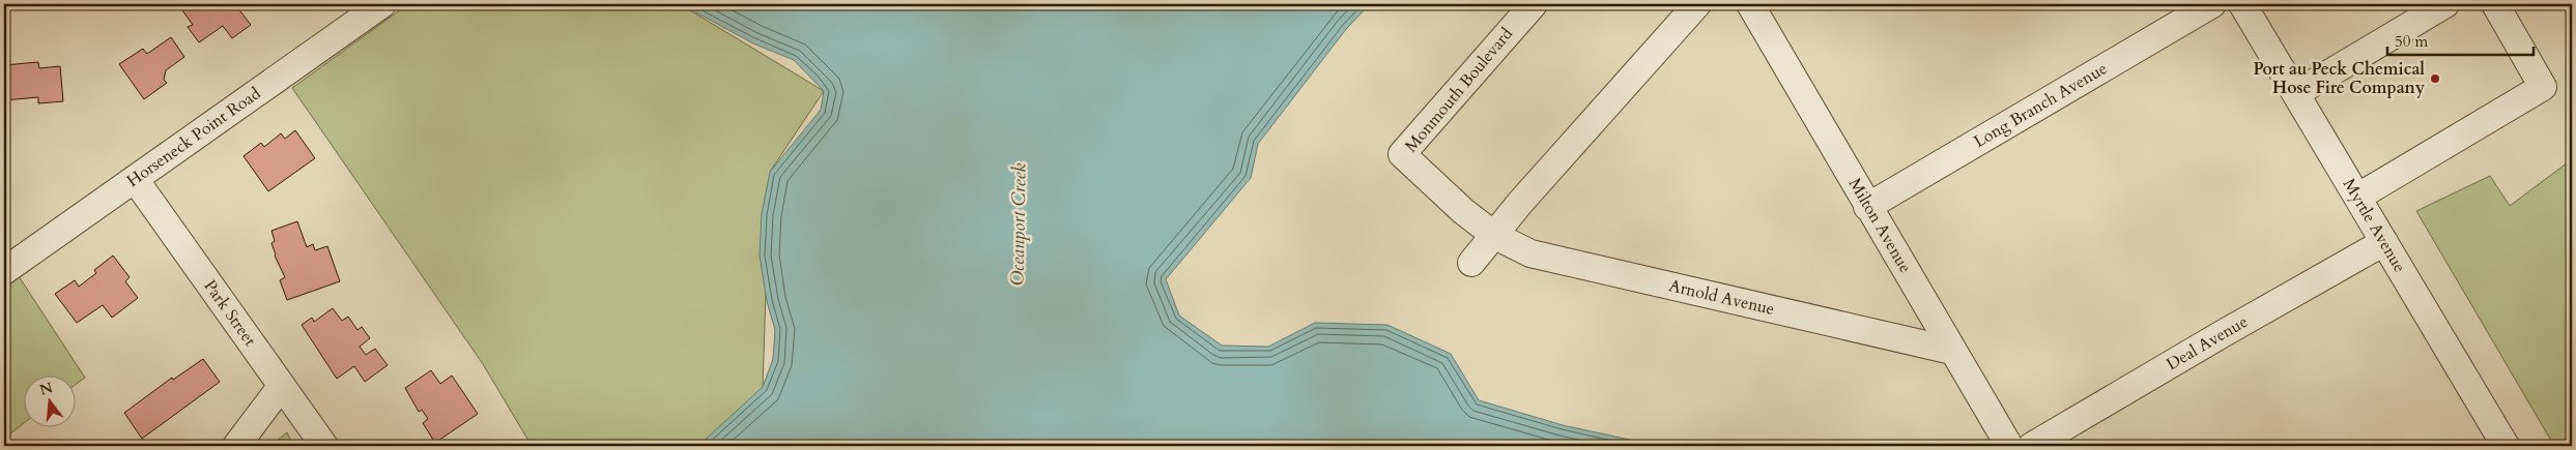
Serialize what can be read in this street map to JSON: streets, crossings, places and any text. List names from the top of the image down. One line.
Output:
{"streets":{"street":["Monmouth Boulevard","Long Branch Avenue","Horseneck Point Road","Myrtle Avenue","Milton Avenue","Arnold Avenue","Park Street","Deal Avenue"]},"crossings":[["Monmouth Boulevard","Arnold Avenue"],["Long Branch Avenue","Milton Avenue"],["Horseneck Point Road","Park Street"],["Myrtle Avenue","Deal Avenue"],["Milton Avenue","Arnold Avenue"]],"water":["Oceanport Creek"],"places":["Port au Peck Chemical Hose Fire Company"],"scale_bar":"50 m","north":"top"}
